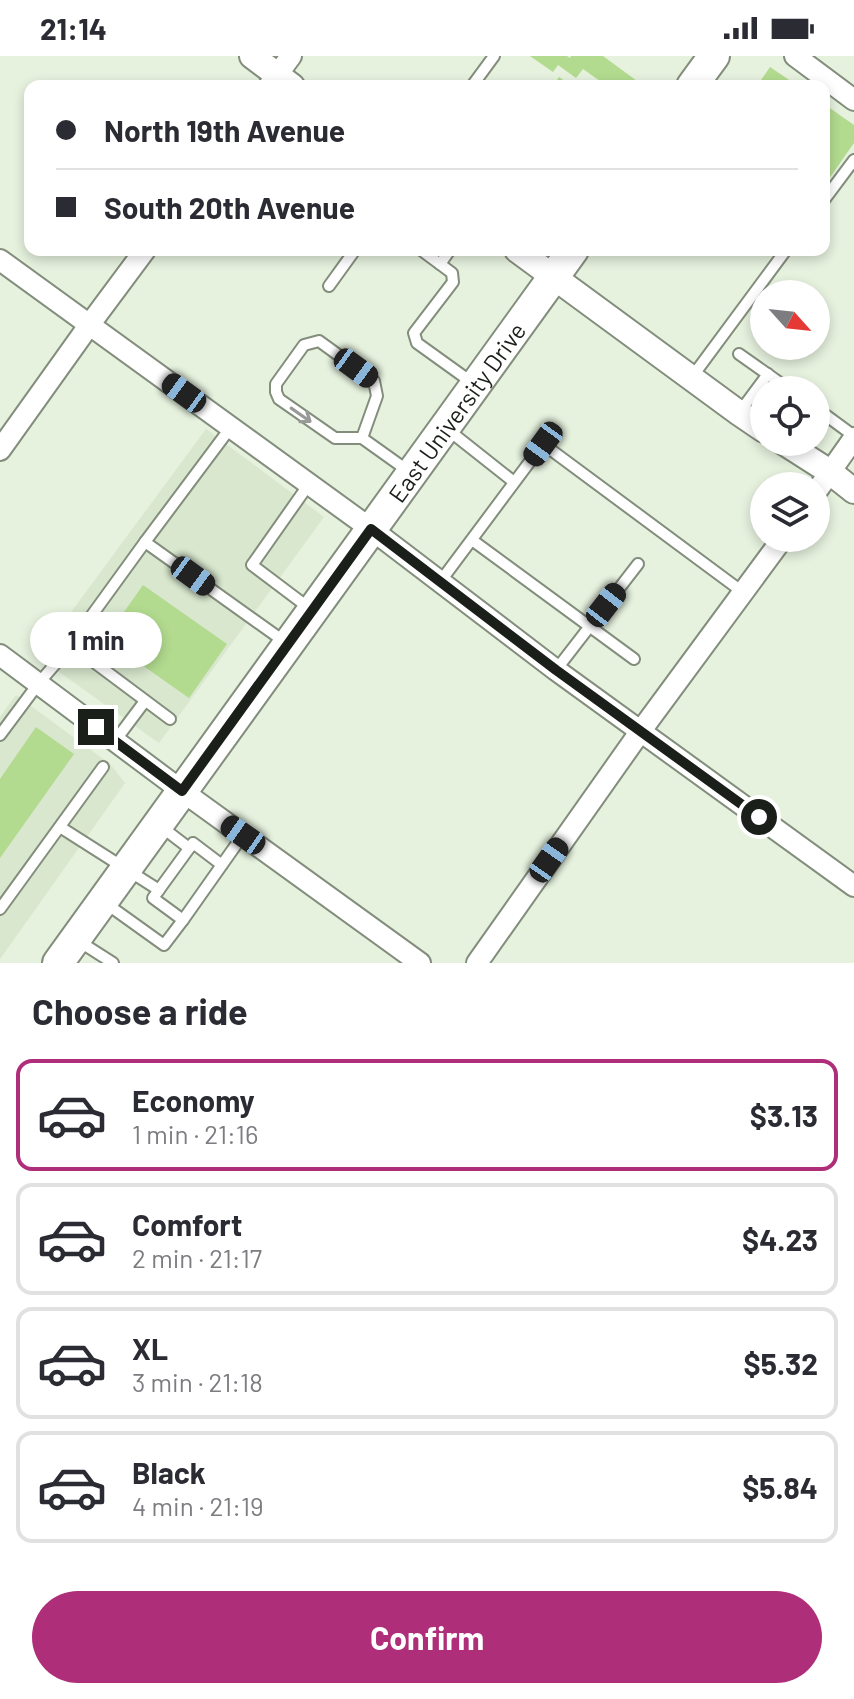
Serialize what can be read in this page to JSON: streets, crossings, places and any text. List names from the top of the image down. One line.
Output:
{"streets":{"main road":["East University Drive"]},"north":"bottom right","page":{"status":"21:14","banner":["North 19th Avenue","South 20th Avenue"],"bubble":"1 min","heading":"Choose a ride","list":[{"name":"Economy","note":"1 min · 21:16","value":"$3.13"},{"name":"Comfort","note":"2 min · 21:17","value":"$4.23"},{"name":"XL","note":"3 min · 21:18","value":"$5.32"},{"name":"Black","note":"4 min · 21:19","value":"$5.84"}],"buttons":"Confirm"}}
